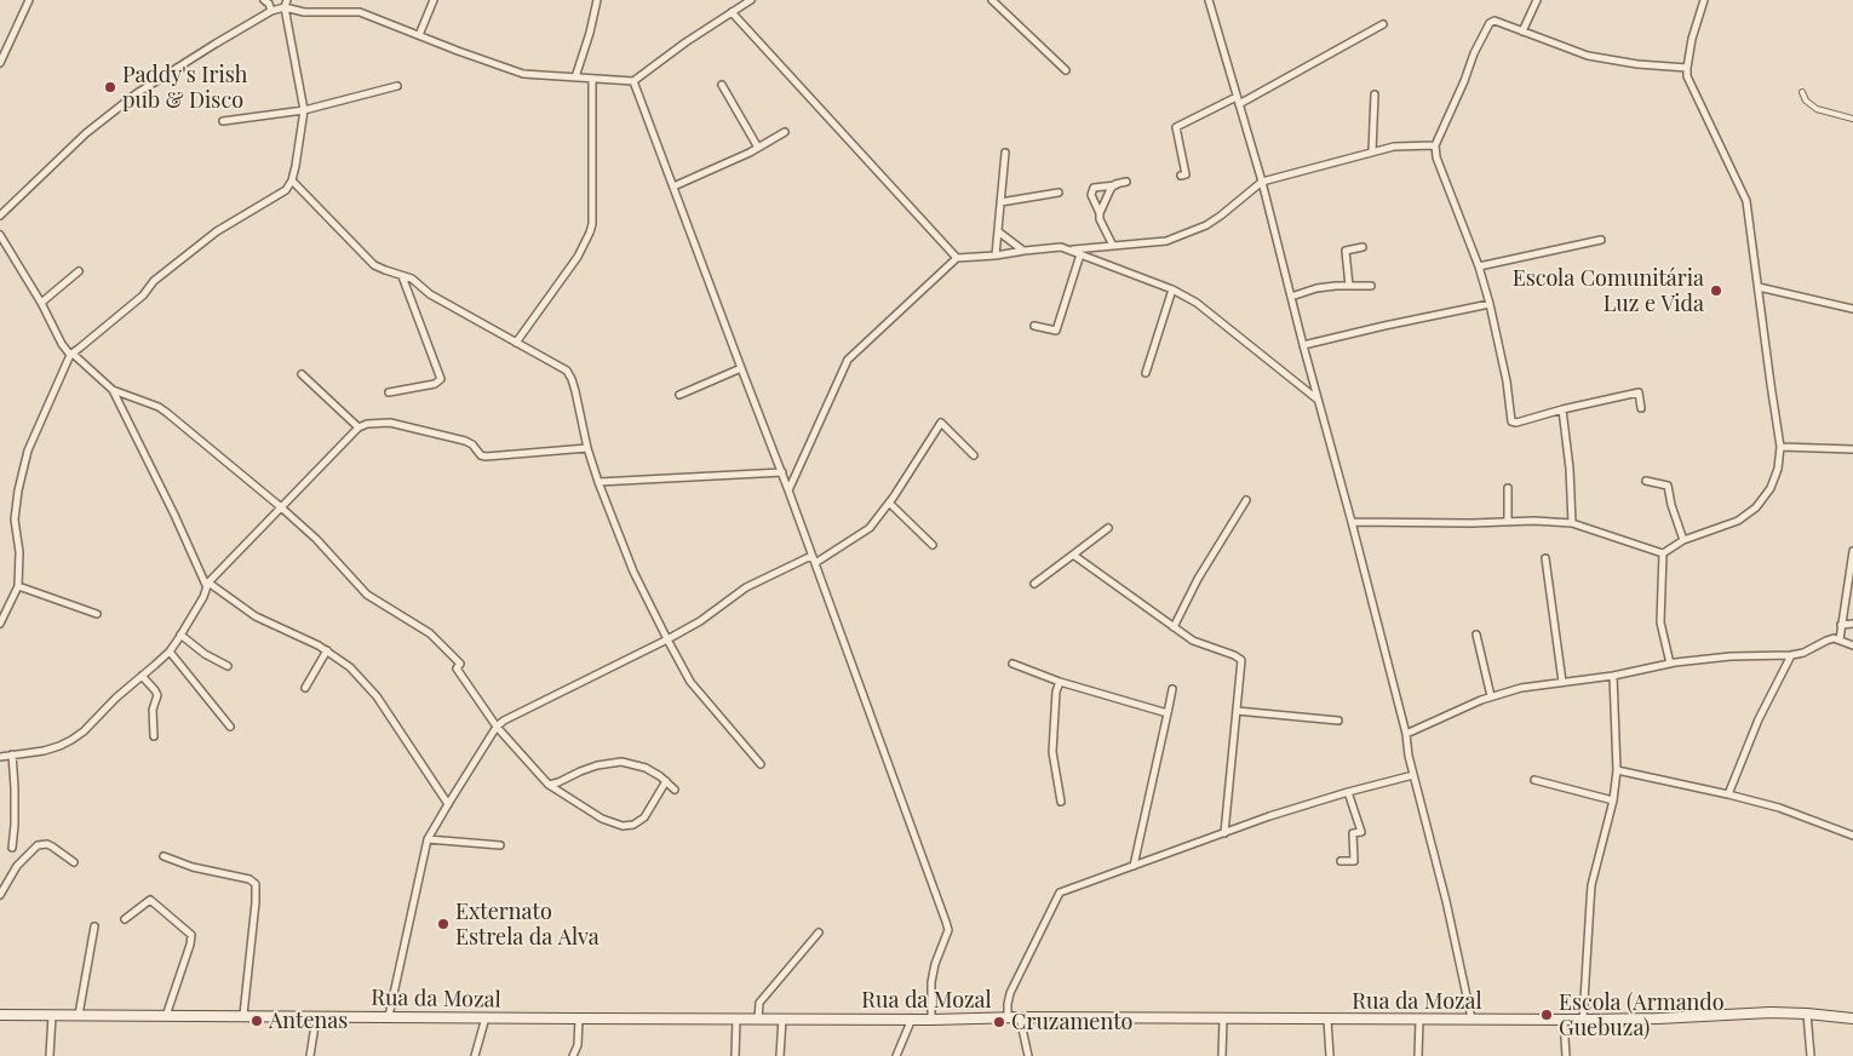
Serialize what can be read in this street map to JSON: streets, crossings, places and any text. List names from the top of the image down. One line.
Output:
{"streets":{"main road":["Rua da Mozal"]},"places":["Paddy's Irish pub & Disco","Escola Comunitária Luz e Vida","Externato Estrela da Alva","Escola (Armando Guebuza)","Antenas","Cruzamento"]}
